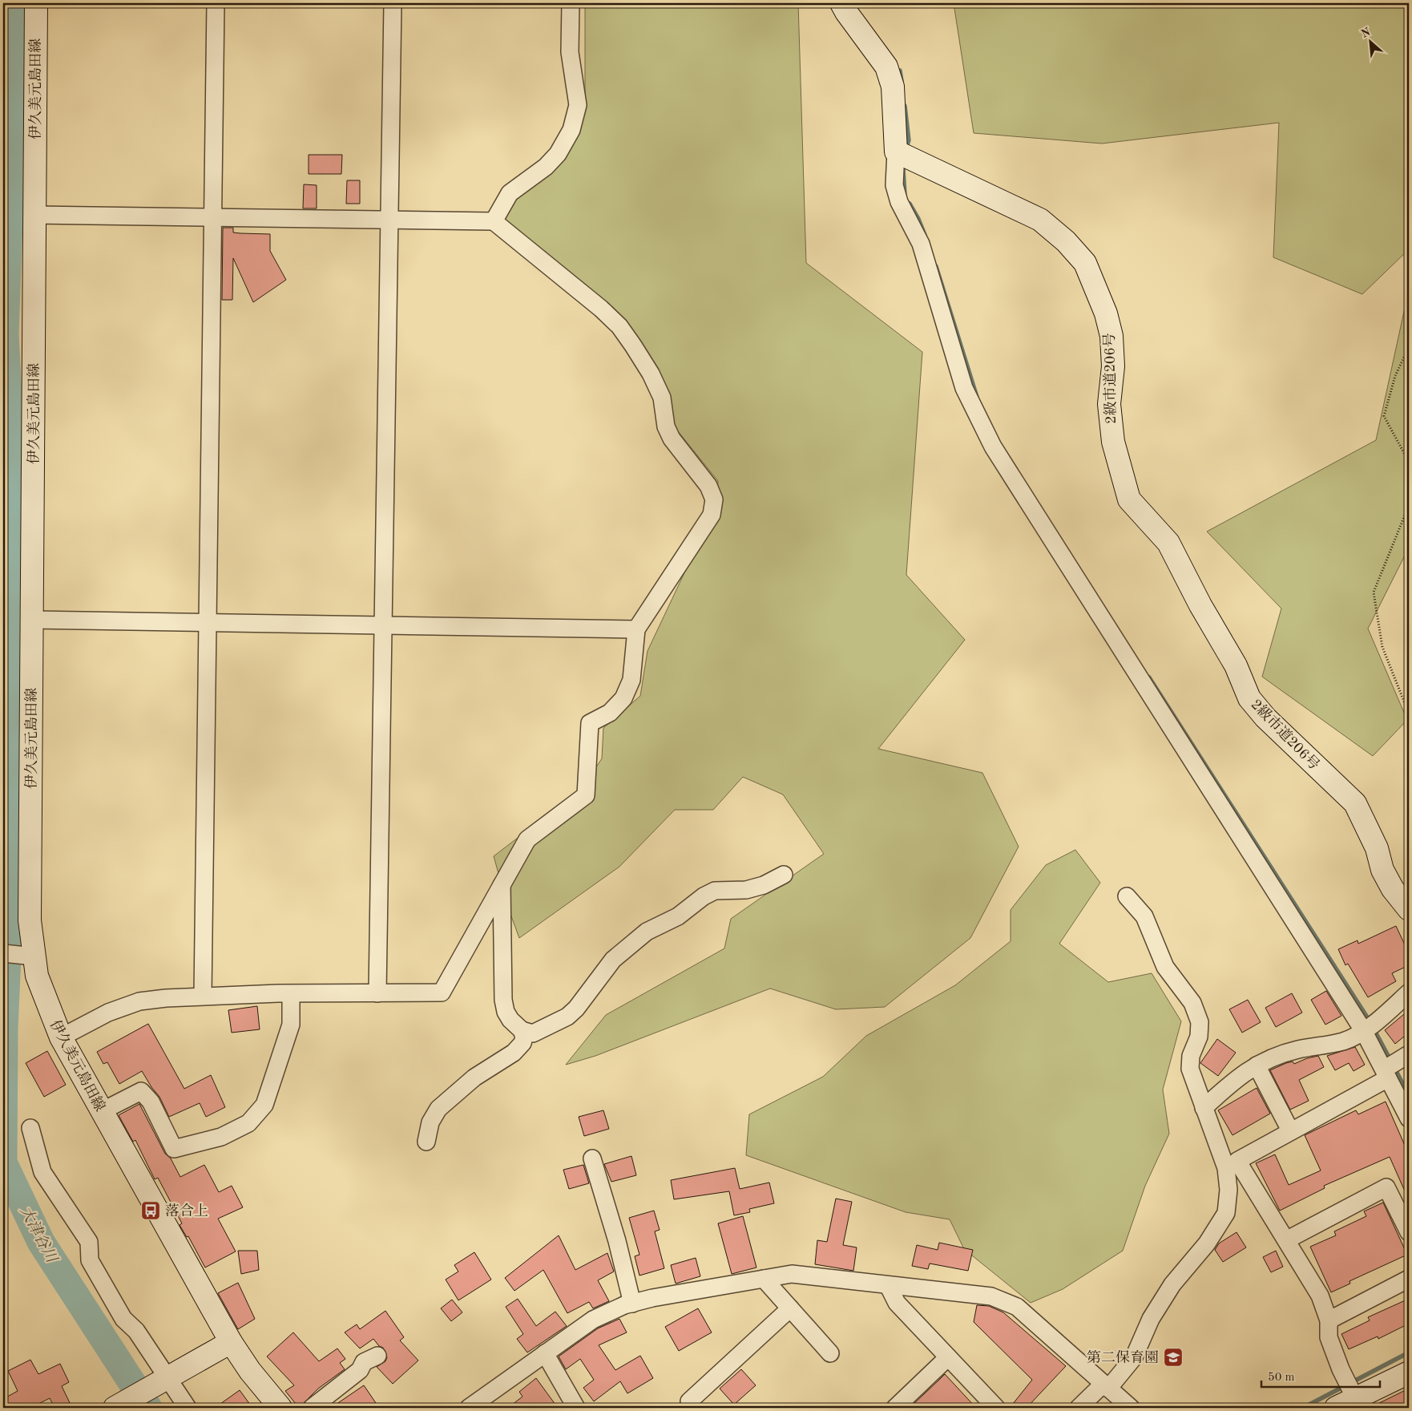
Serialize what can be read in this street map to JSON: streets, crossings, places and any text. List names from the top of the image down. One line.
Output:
{"streets":{"main road":["伊久美元島田線","2級市道206号"]},"water":["大津谷川"],"places":{"bus stop":["落合上"],"school or university":["第二保育園"]},"scale_bar":"50 m","north":"top left"}
